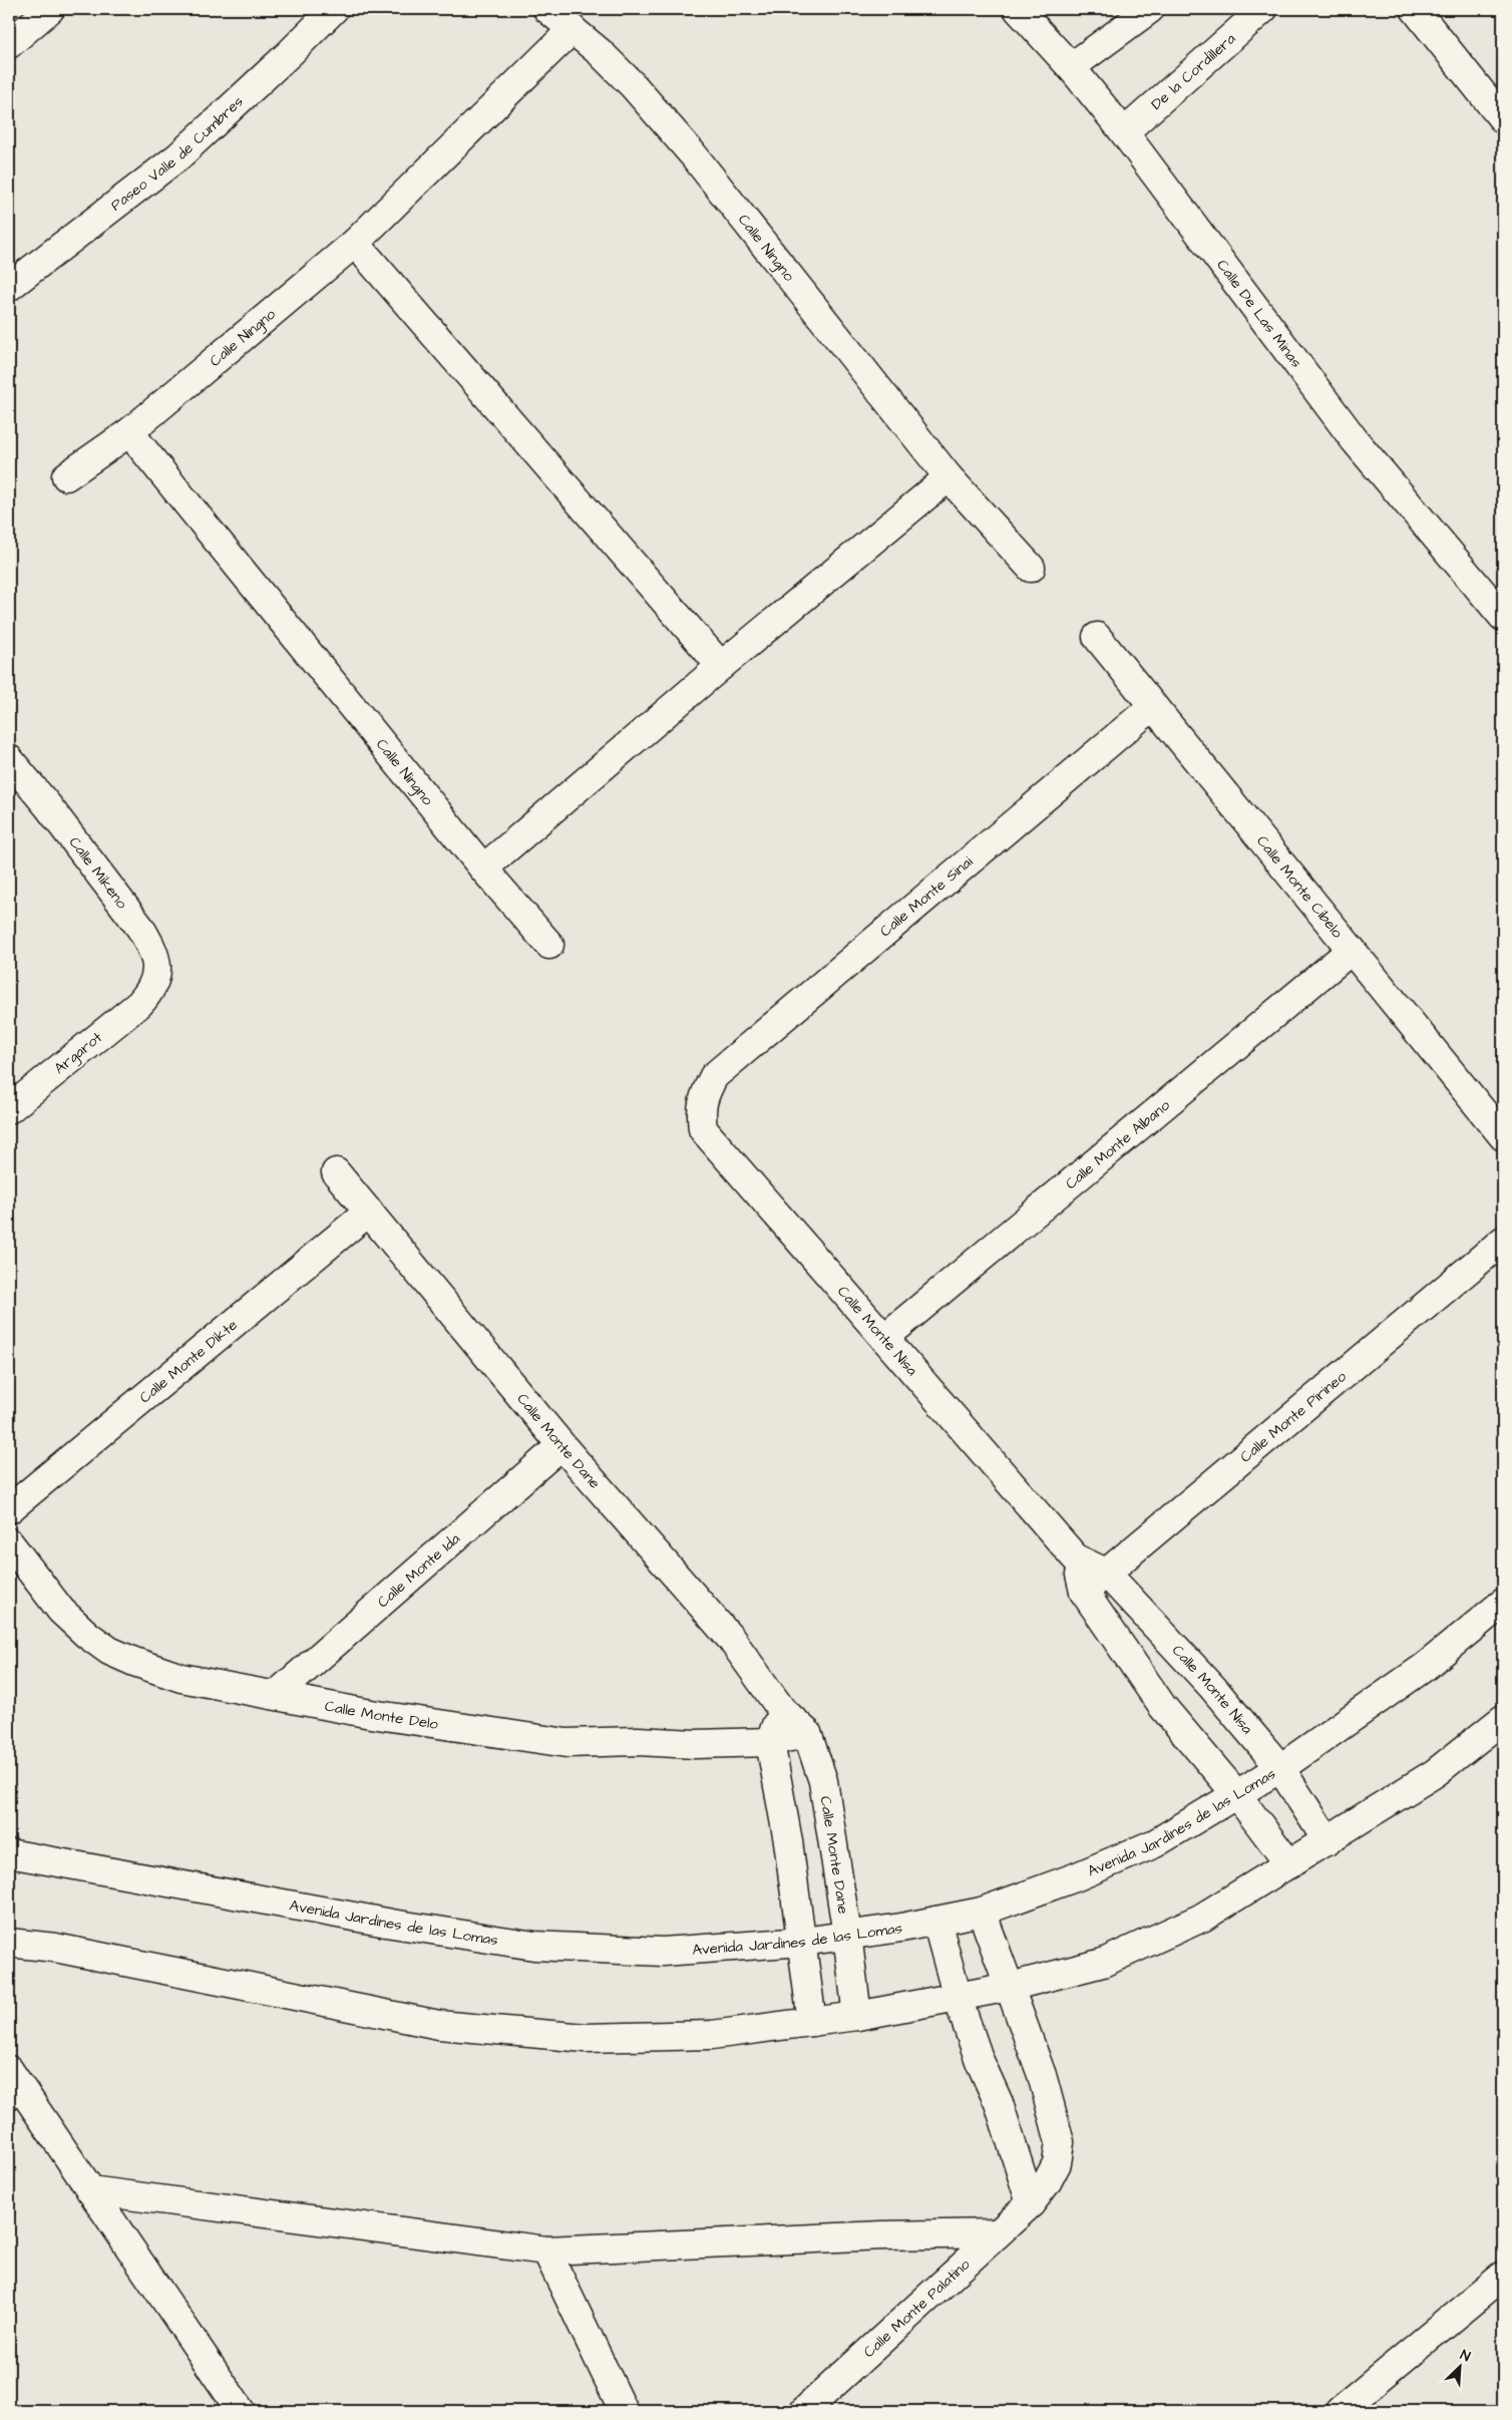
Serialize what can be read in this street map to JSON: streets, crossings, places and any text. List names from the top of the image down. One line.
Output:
{"streets":{"street":["De la Cordillera","Paseo Valle de Cumbres","Calle Ningno","Calle De Las Minas","Calle Mikeno","Calle Monte Cibelo","Calle Monte Sinai","Argarot","Calle Monte Albano","Calle Monte Nisa","Calle Monte Dikte","Calle Monte Pirineo","Calle Monte Dane","Calle Monte Ida","Calle Monte Delo","Avenida Jardines de las Lomas","Calle Monte Palatino"]},"crossings":[["De la Cordillera","Calle De Las Minas"],["Calle Mikeno","Argarot"],["Calle Monte Cibelo","Calle Monte Sinai"],["Calle Monte Cibelo","Calle Monte Albano"],["Calle Monte Sinai","Calle Monte Nisa"],["Calle Monte Albano","Calle Monte Nisa"],["Calle Monte Nisa","Calle Monte Pirineo"],["Calle Monte Nisa","Avenida Jardines de las Lomas"],["Calle Monte Dikte","Calle Monte Dane"],["Calle Monte Dane","Calle Monte Ida"],["Calle Monte Dane","Calle Monte Delo"],["Calle Monte Dane","Avenida Jardines de las Lomas"],["Calle Monte Ida","Calle Monte Delo"],["Avenida Jardines de las Lomas","Calle Monte Palatino"]],"north":"top right"}
